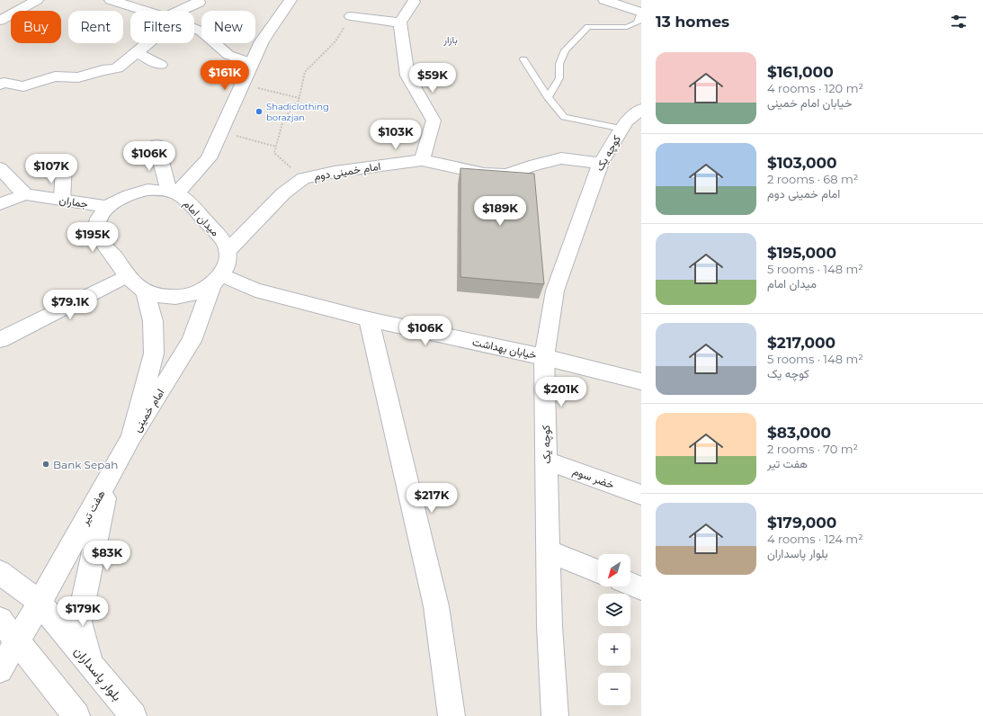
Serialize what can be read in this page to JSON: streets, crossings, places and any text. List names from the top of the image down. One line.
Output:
{"streets":{"street":["کوچه یک","امام خمینی دوم","جماران","میدان امام","خیابان بهداشت","امام خمینی","خضر سوم","هفت تیر","بلوار پاسداران"]},"crossings":[["کوچه یک","امام خمینی دوم"],["کوچه یک","خیابان بهداشت"],["کوچه یک","خضر سوم"],["امام خمینی دوم","جماران"],["امام خمینی دوم","میدان امام"],["امام خمینی دوم","خیابان بهداشت"],["امام خمینی دوم","امام خمینی"],["جماران","میدان امام"],["جماران","خیابان بهداشت"],["جماران","امام خمینی"],["میدان امام","خیابان بهداشت"],["میدان امام","امام خمینی"],["خیابان بهداشت","امام خمینی"],["امام خمینی","هفت تیر"],["هفت تیر","بلوار پاسداران"]],"districts":["بازار"],"places":["Shadiclothing borazjan","Bank Sepah"],"north":"bottom left","page":{"heading":"13 homes","chip":["Buy","Rent","Filters","New"],"list":[{"name":"$161,000","note":"4 rooms · 120 m² · خیابان امام خمینی"},{"name":"$103,000","note":"2 rooms · 68 m² · امام خمینی دوم"},{"name":"$195,000","note":"5 rooms · 148 m² · میدان امام"},{"name":"$217,000","note":"5 rooms · 148 m² · کوچه یک"},{"name":"$83,000","note":"2 rooms · 70 m² · هفت تیر"},{"name":"$179,000","note":"4 rooms · 124 m² · بلوار پاسداران"}],"price":["$161K","$59K","$103K","$106K","$107K","$189K","$195K","$79.1K","$106K","$201K","$217K","$83K","$179K"],"map_buttons":["+","−"]}}
